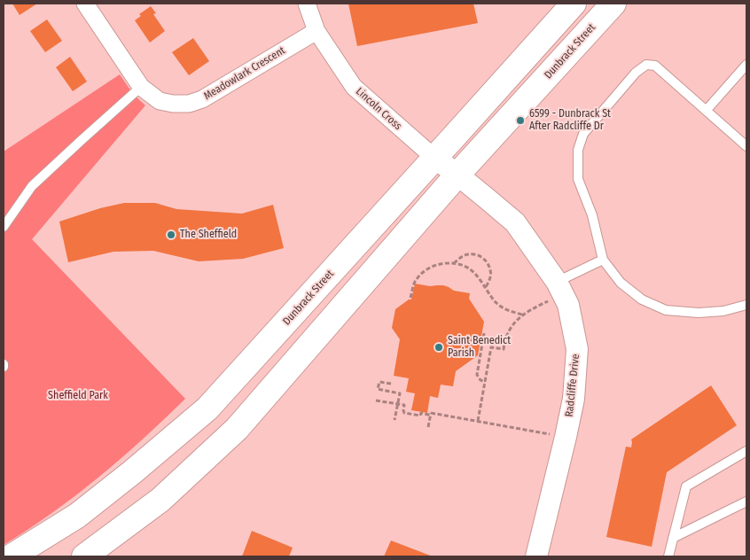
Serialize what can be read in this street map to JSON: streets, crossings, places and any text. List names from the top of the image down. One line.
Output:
{"streets":{"main road":["Dunbrack Street"],"street":["Meadowlark Crescent","Lincoln Cross","Radcliffe Drive"]},"crossings":[["Dunbrack Street","Lincoln Cross"],["Dunbrack Street","Radcliffe Drive"],["Meadowlark Crescent","Lincoln Cross"],["Lincoln Cross","Radcliffe Drive"]],"parks":["Sheffield Park"],"places":["6599 - Dunbrack St After Radcliffe Dr","The Sheffield","Saint Benedict Parish"]}
